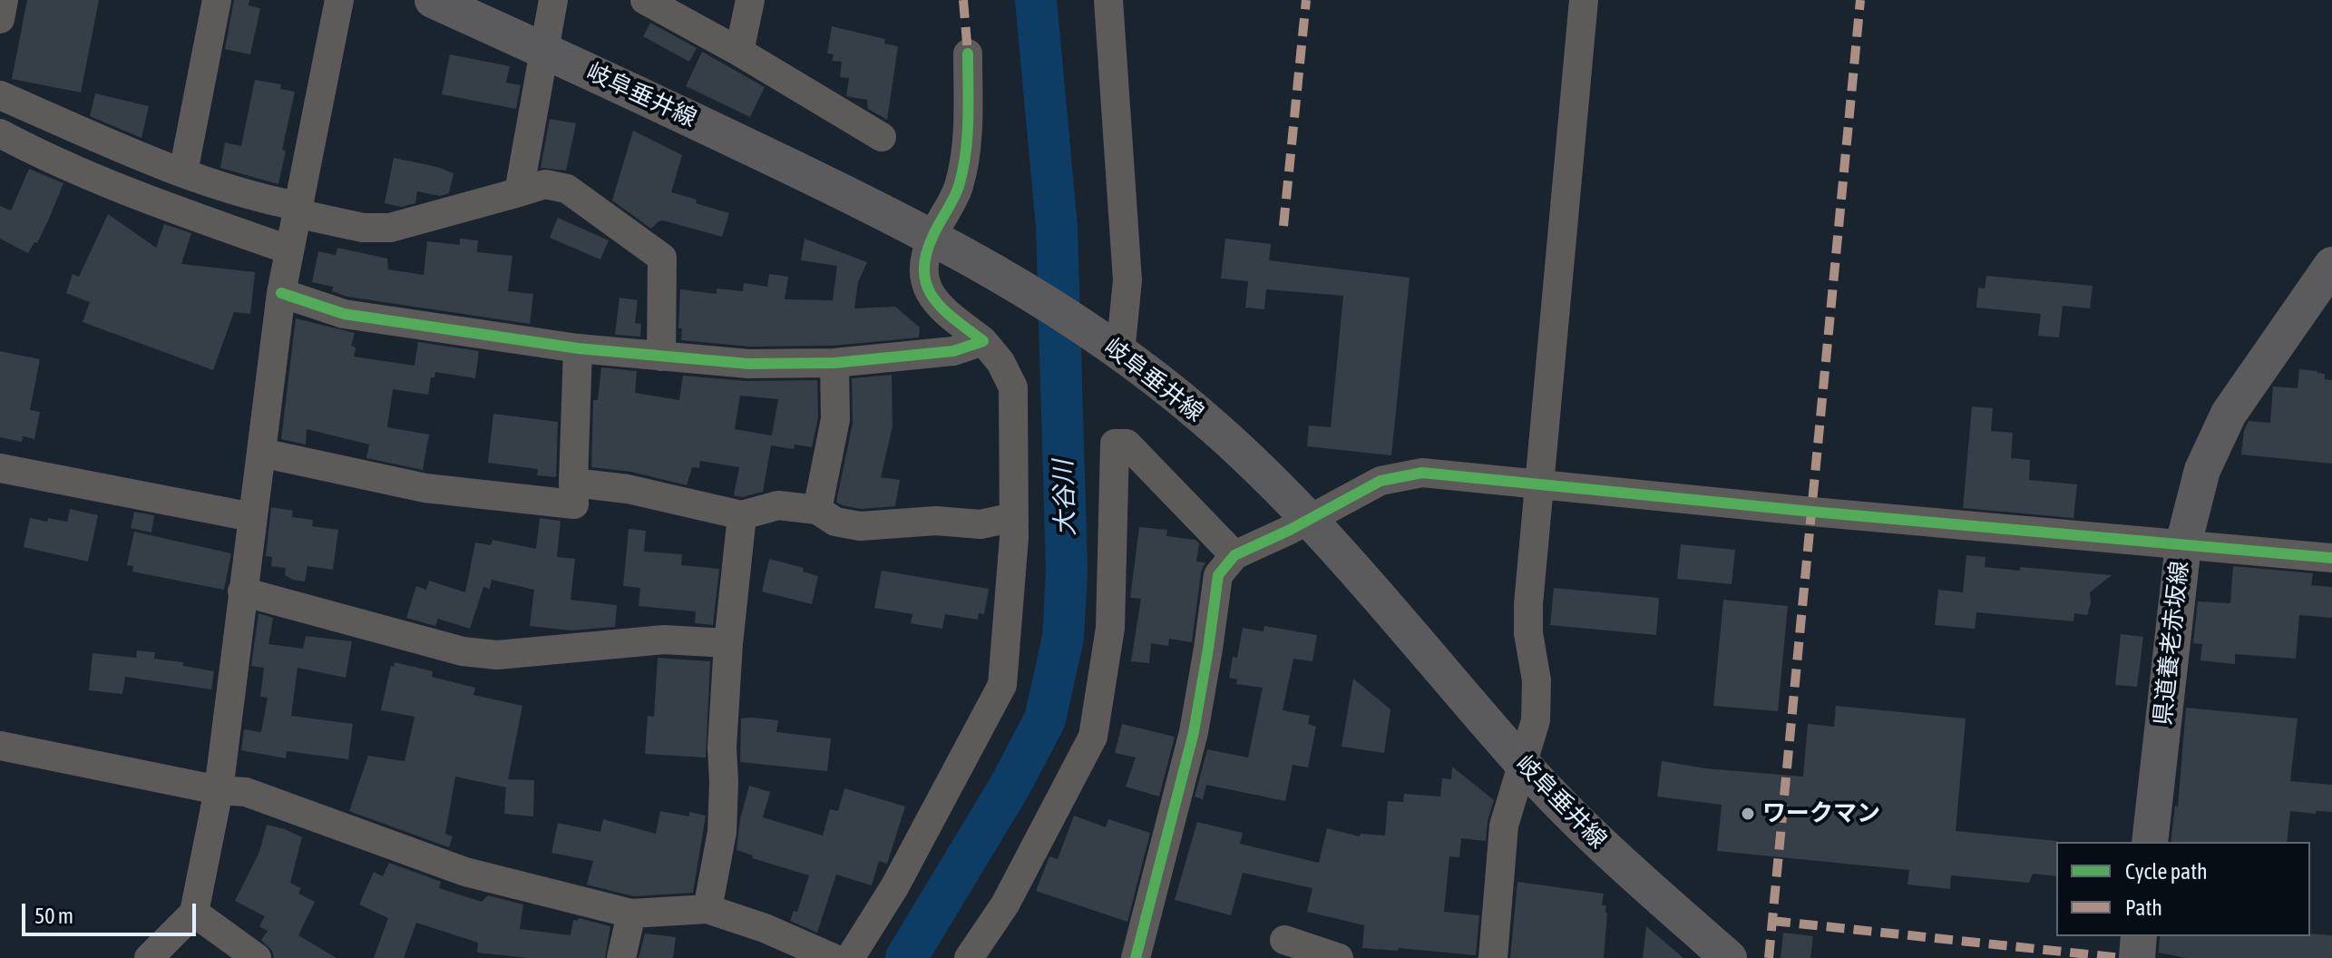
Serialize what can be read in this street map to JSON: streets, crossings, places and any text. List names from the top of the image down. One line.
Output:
{"streets":{"main road":["岐阜垂井線","県道養老赤坂線"]},"water":["大谷川"],"places":["ワークマン"],"legend":["Cycle path","Path"],"scale_bar":"50 m"}
